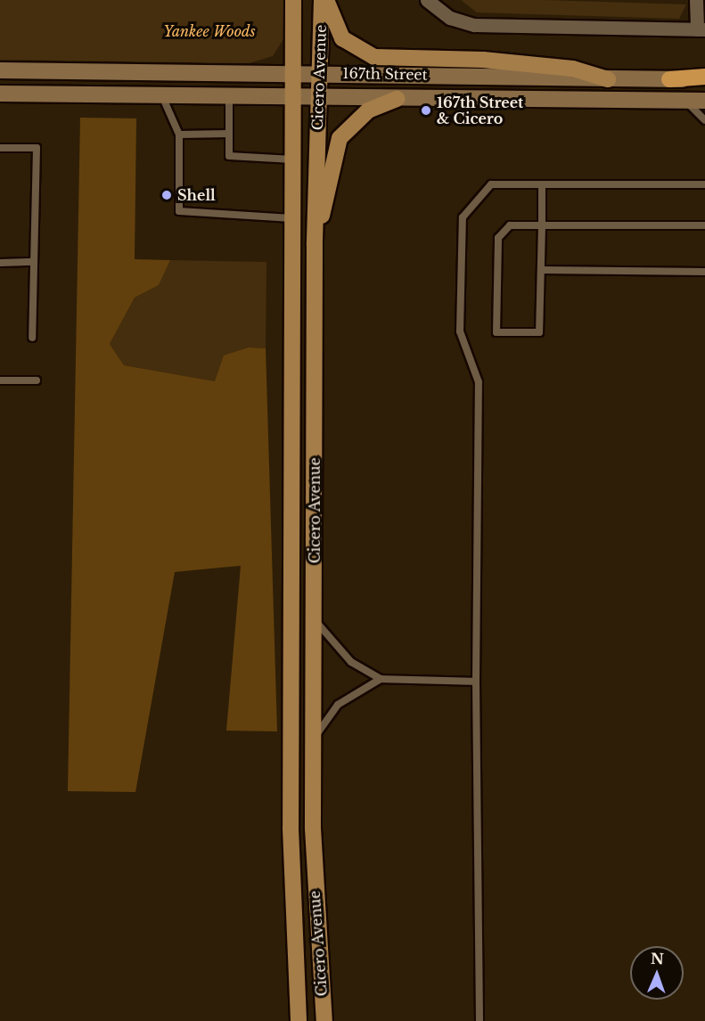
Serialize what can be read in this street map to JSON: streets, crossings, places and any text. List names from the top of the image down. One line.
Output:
{"streets":{"main road":["167th Street","Cicero Avenue"]},"crossings":[["167th Street","Cicero Avenue"]],"parks":["Yankee Woods"],"places":["167th Street & Cicero","Shell"],"north":"top"}
